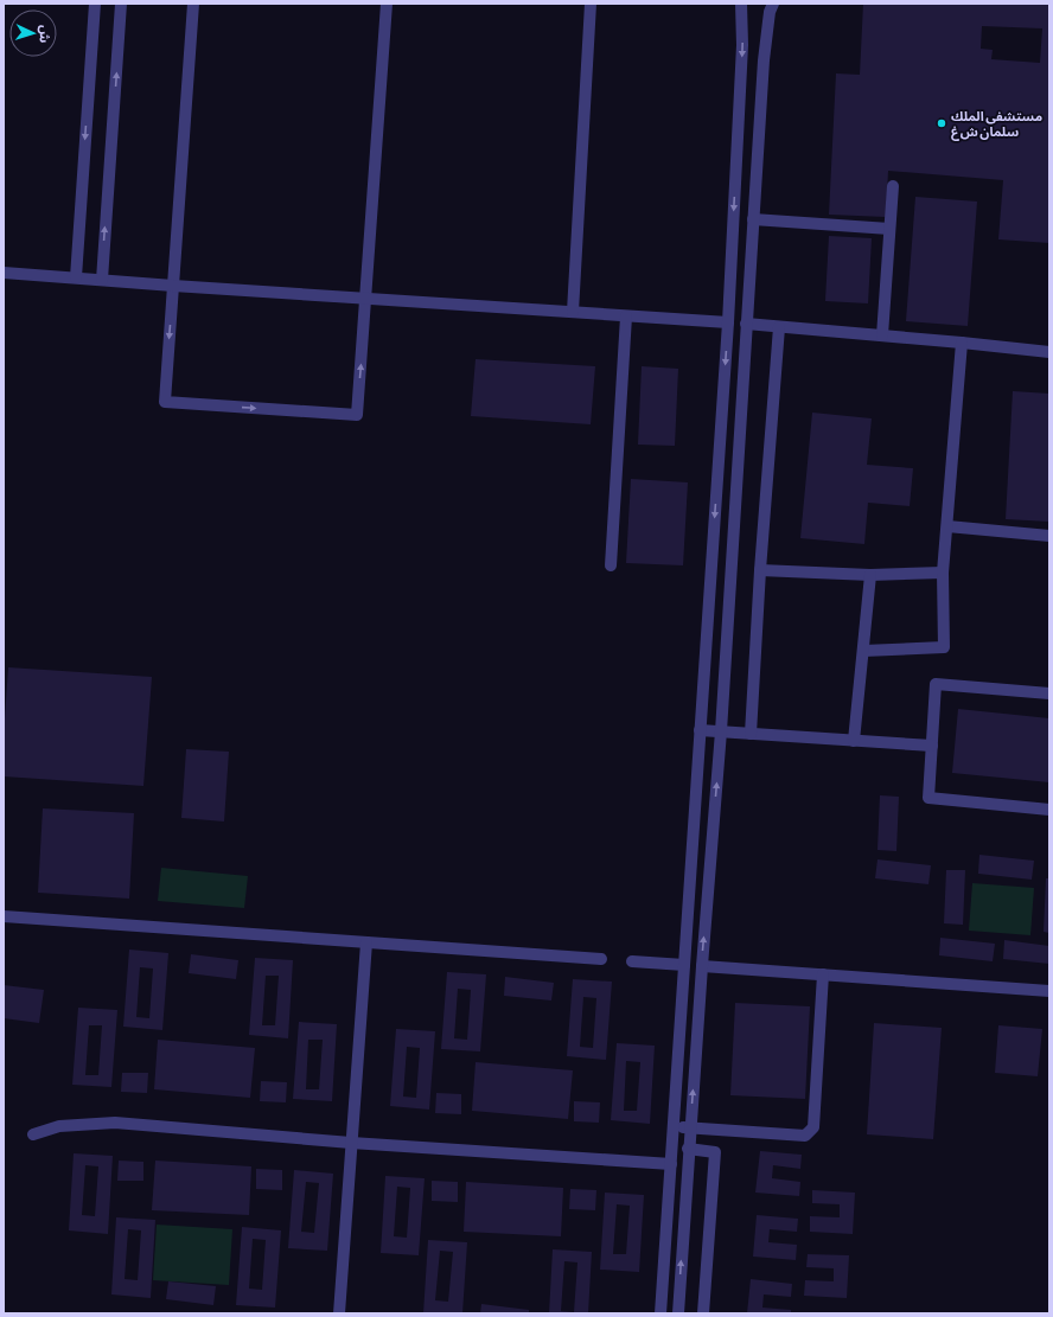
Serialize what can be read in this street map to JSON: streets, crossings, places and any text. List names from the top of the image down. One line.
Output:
{"places":["مستشفى الملك سلمان ش غ"],"north":"right"}
